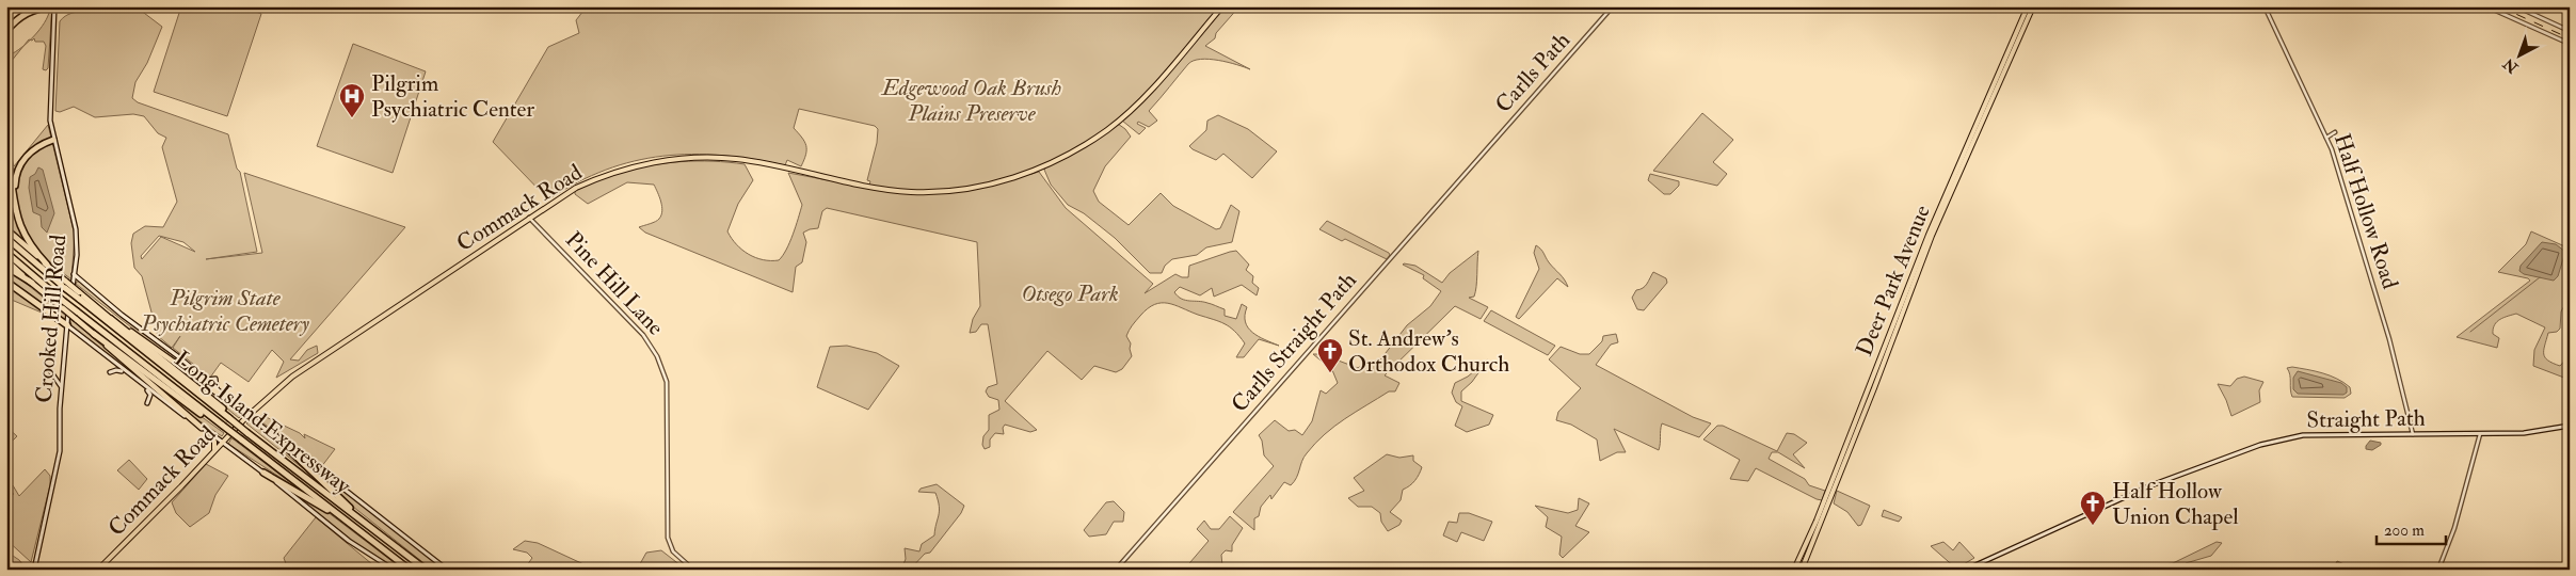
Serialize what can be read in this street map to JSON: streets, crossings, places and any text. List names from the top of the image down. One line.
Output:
{"streets":{"highway":["Long Island Expressway"],"main road":["Commack Road","Deer Park Avenue","Crooked Hill Road","Straight Path"],"street":["Carlls Path","Half Hollow Road","Pine Hill Lane","Carlls Straight Path"]},"crossings":[["Carlls Path","Carlls Straight Path"],["Commack Road","Pine Hill Lane"],["Half Hollow Road","Straight Path"]],"parks":["Edgewood Oak Brush Plains Preserve","Otsego Park","Pilgrim State Psychiatric Cemetery"],"places":{"hospital":["Pilgrim Psychiatric Center"],"church":["St. Andrew's Orthodox Church","Half Hollow Union Chapel"]},"scale_bar":"200 m","north":"bottom left"}
